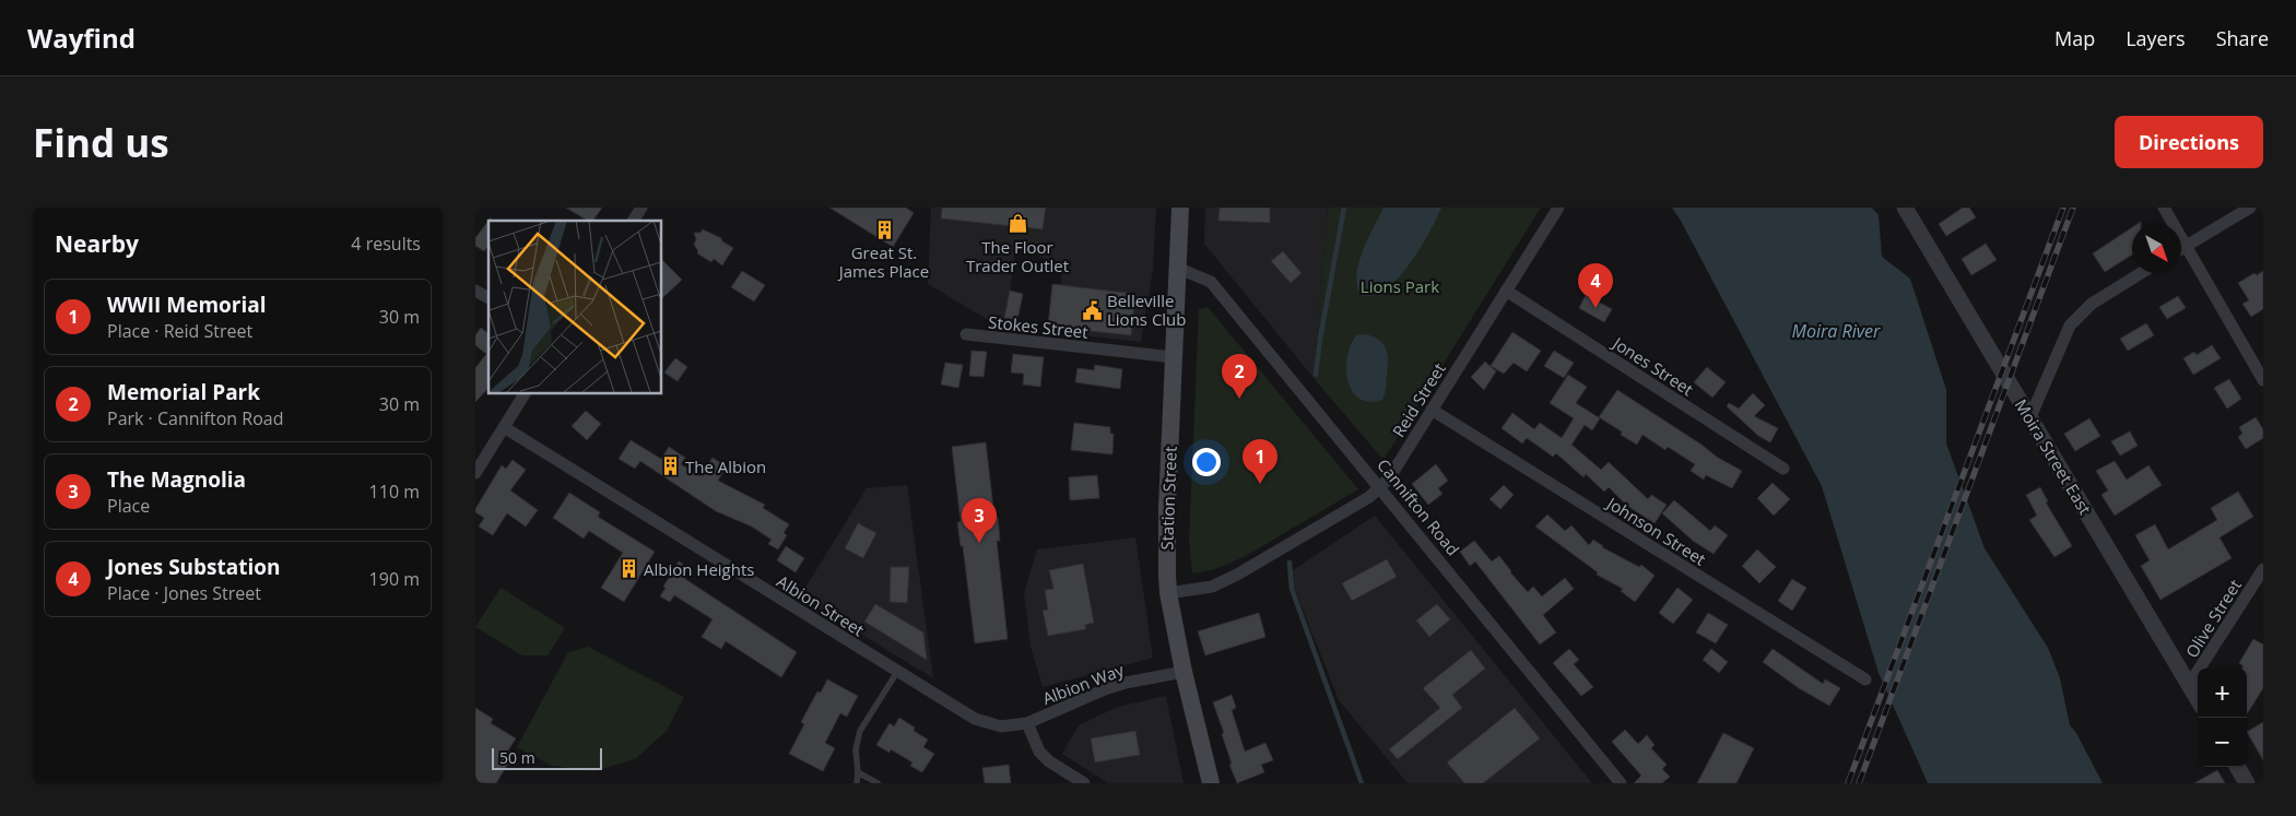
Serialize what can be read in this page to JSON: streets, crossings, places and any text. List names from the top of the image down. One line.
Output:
{"streets":{"main road":["Station Street"],"street":["Stokes Street","Jones Street","Reid Street","Moira Street East","Cannifton Road","Johnson Street","Albion Street","Olive Street","Albion Way"]},"crossings":[["Stokes Street","Station Street"],["Jones Street","Reid Street"],["Reid Street","Station Street"],["Reid Street","Cannifton Road"],["Reid Street","Johnson Street"],["Moira Street East","Olive Street"],["Station Street","Cannifton Road"],["Station Street","Albion Way"],["Albion Street","Albion Way"]],"water":["Moira River"],"parks":["Lions Park"],"places":{"shop":["The Floor Trader Outlet"],"building":["Great St. James Place","The Albion","Albion Heights"],"public building":["Belleville Lions Club"]},"scale_bar":"50 m","north":"bottom right","page":{"header":"Wayfind","nav":["Map","Layers","Share"],"buttons":"Directions","title":"Find us","heading":["Nearby","4 results"],"pins":["4","2","1","3"],"list":[{"mark":"1","name":"WWII Memorial","note":"Place · Reid Street","value":"30 m"},{"mark":"2","name":"Memorial Park","note":"Park · Cannifton Road","value":"30 m"},{"mark":"3","name":"The Magnolia","note":"Place","value":"110 m"},{"mark":"4","name":"Jones Substation","note":"Place · Jones Street","value":"190 m"}],"map_buttons":["+","−"],"scale":"50 m"}}
